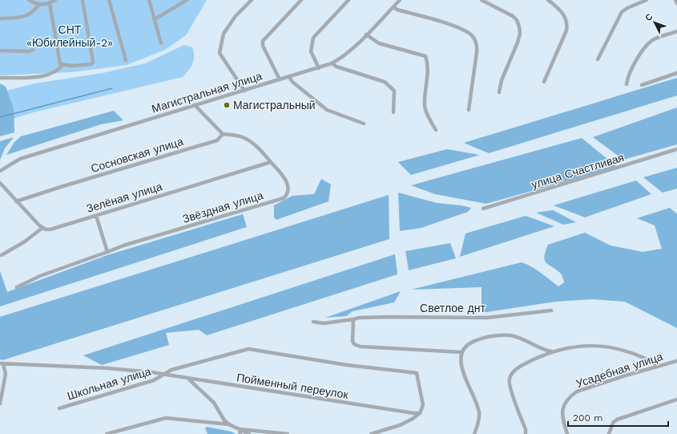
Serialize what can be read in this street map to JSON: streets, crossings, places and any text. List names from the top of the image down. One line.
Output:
{"streets":{"street":["Магистральная улица","Сосновская улица","улица Счастливая","Зелёная улица","Звёздная улица","Светлое днт","Усадебная улица","Школьная улица","Пойменный переулок"]},"crossings":[["Сосновская улица","Звёздная улица"],["Зелёная улица","Звёздная улица"],["Школьная улица","Пойменный переулок"]],"parks":["СНТ «Юбилейный-2»"],"places":["Магистральный"],"scale_bar":"200 m","north":"top left"}
